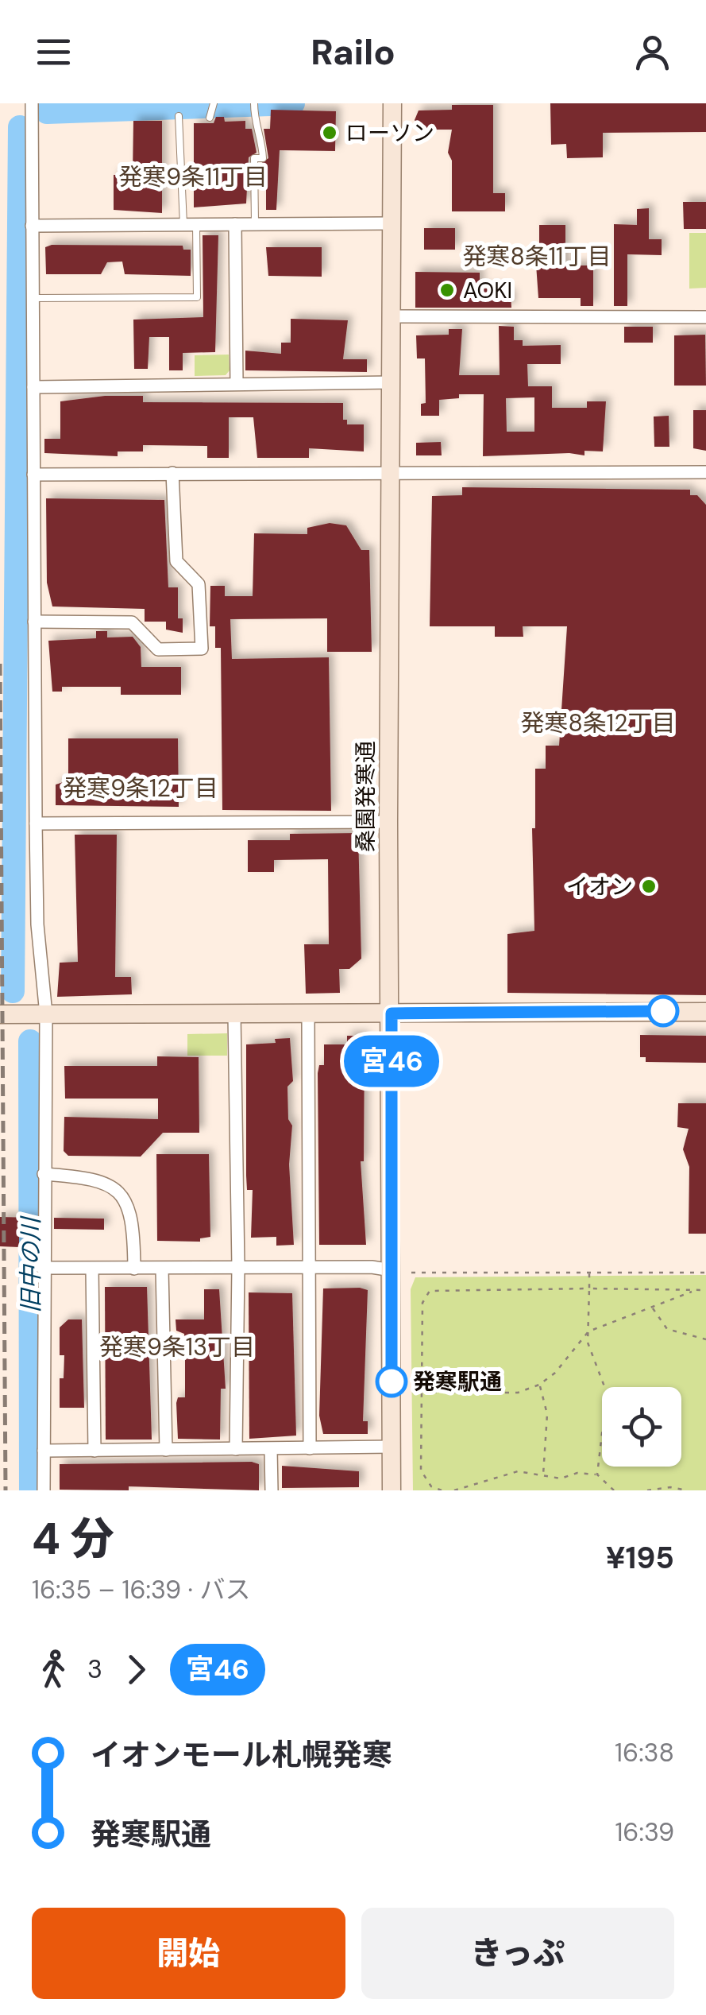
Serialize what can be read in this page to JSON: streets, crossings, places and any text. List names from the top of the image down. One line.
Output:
{"streets":{"street":["桑園発寒通"]},"districts":["発寒9条11丁目","発寒8条11丁目","発寒8条12丁目","発寒9条12丁目","発寒9条13丁目"],"water":["旧中の川"],"places":["ローソン","AOKI","イオン","発寒駅通"],"lines":["bus line 宮46"],"page":{"header":"Railo","on_map":"宮46","heading":["4 分","16:35 – 16:39 · バス","¥195"],"legs":["3","宮46"],"list":[{"name":"イオンモール札幌発寒","value":"16:38"},{"name":"発寒駅通","value":"16:39"}],"buttons":["開始","きっぷ"]}}
